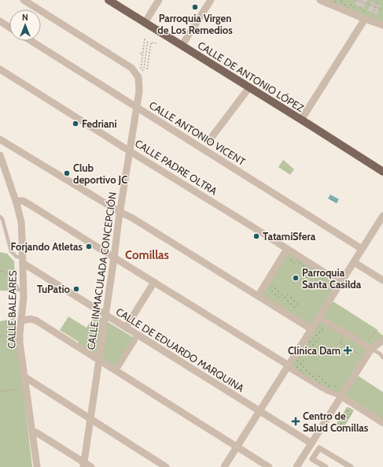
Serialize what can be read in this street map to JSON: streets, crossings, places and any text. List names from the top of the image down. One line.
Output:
{"streets":{"main road":["CALLE DE ANTONIO LÓPEZ"],"street":["CALLE ANTONIO VICENT","CALLE PADRE OLTRA","CALLE INMACULADA CONCEPCIÓN","CALLE BALEARES","CALLE DE EDUARDO MARQUINA"]},"crossings":[["CALLE ANTONIO VICENT","CALLE INMACULADA CONCEPCIÓN"],["CALLE PADRE OLTRA","CALLE INMACULADA CONCEPCIÓN"],["CALLE INMACULADA CONCEPCIÓN","CALLE DE EDUARDO MARQUINA"],["CALLE BALEARES","CALLE DE EDUARDO MARQUINA"]],"districts":["Comillas"],"places":{"other":["Parroquia Virgen de Los Remedios","Fedriani","Club deportivo JC","TatamiSfera","Forjando Atletas","Parroquia Santa Casilda","TuPatio"],"health":["Clínica Dam","Centro de Salud Comillas"]},"north":"top"}
